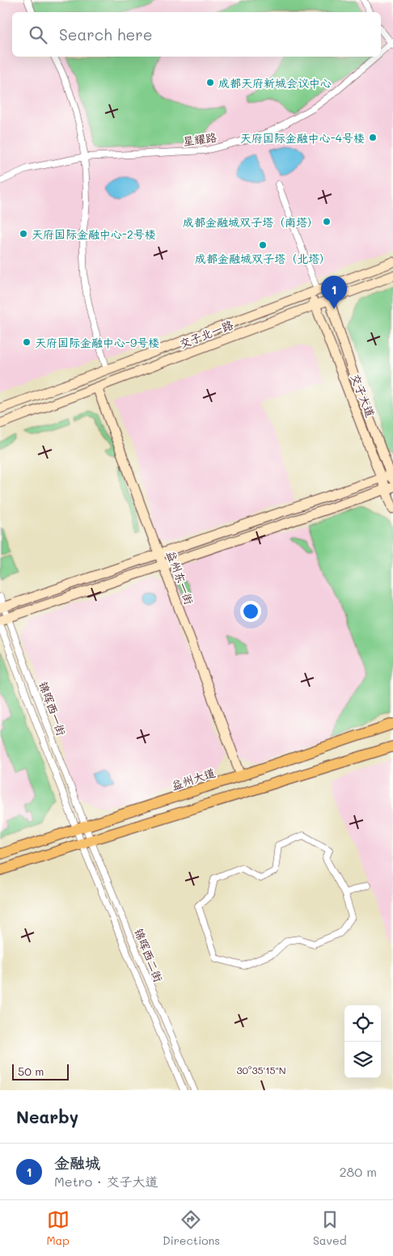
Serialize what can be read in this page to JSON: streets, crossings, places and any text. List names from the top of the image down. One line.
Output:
{"streets":{"main road":["益州大道"],"street":["星耀路","交子北一路","交子大道","益州东一街","锦晖西一街","锦晖西二街"]},"crossings":[["交子北一路","交子大道"],["交子北一路","益州东一街"],["益州东一街","益州大道"],["锦晖西一街","益州大道"],["锦晖西一街","锦晖西二街"],["益州大道","锦晖西二街"]],"places":["成都天府新城会议中心","天府国际金融中心-4号楼","成都金融城双子塔（南塔）","天府国际金融中心-2号楼","成都金融城双子塔（北塔）","天府国际金融中心-9号楼"],"scale_bar":"50 m","page":{"search":"Search here","pins":"1","scale":"50 m","heading":"Nearby","list":[{"mark":"1","name":"金融城","note":"Metro · 交子大道","value":"280 m"}],"nav":["Map","Directions","Saved"]},"coordinates":["30°35'15\"N"]}
